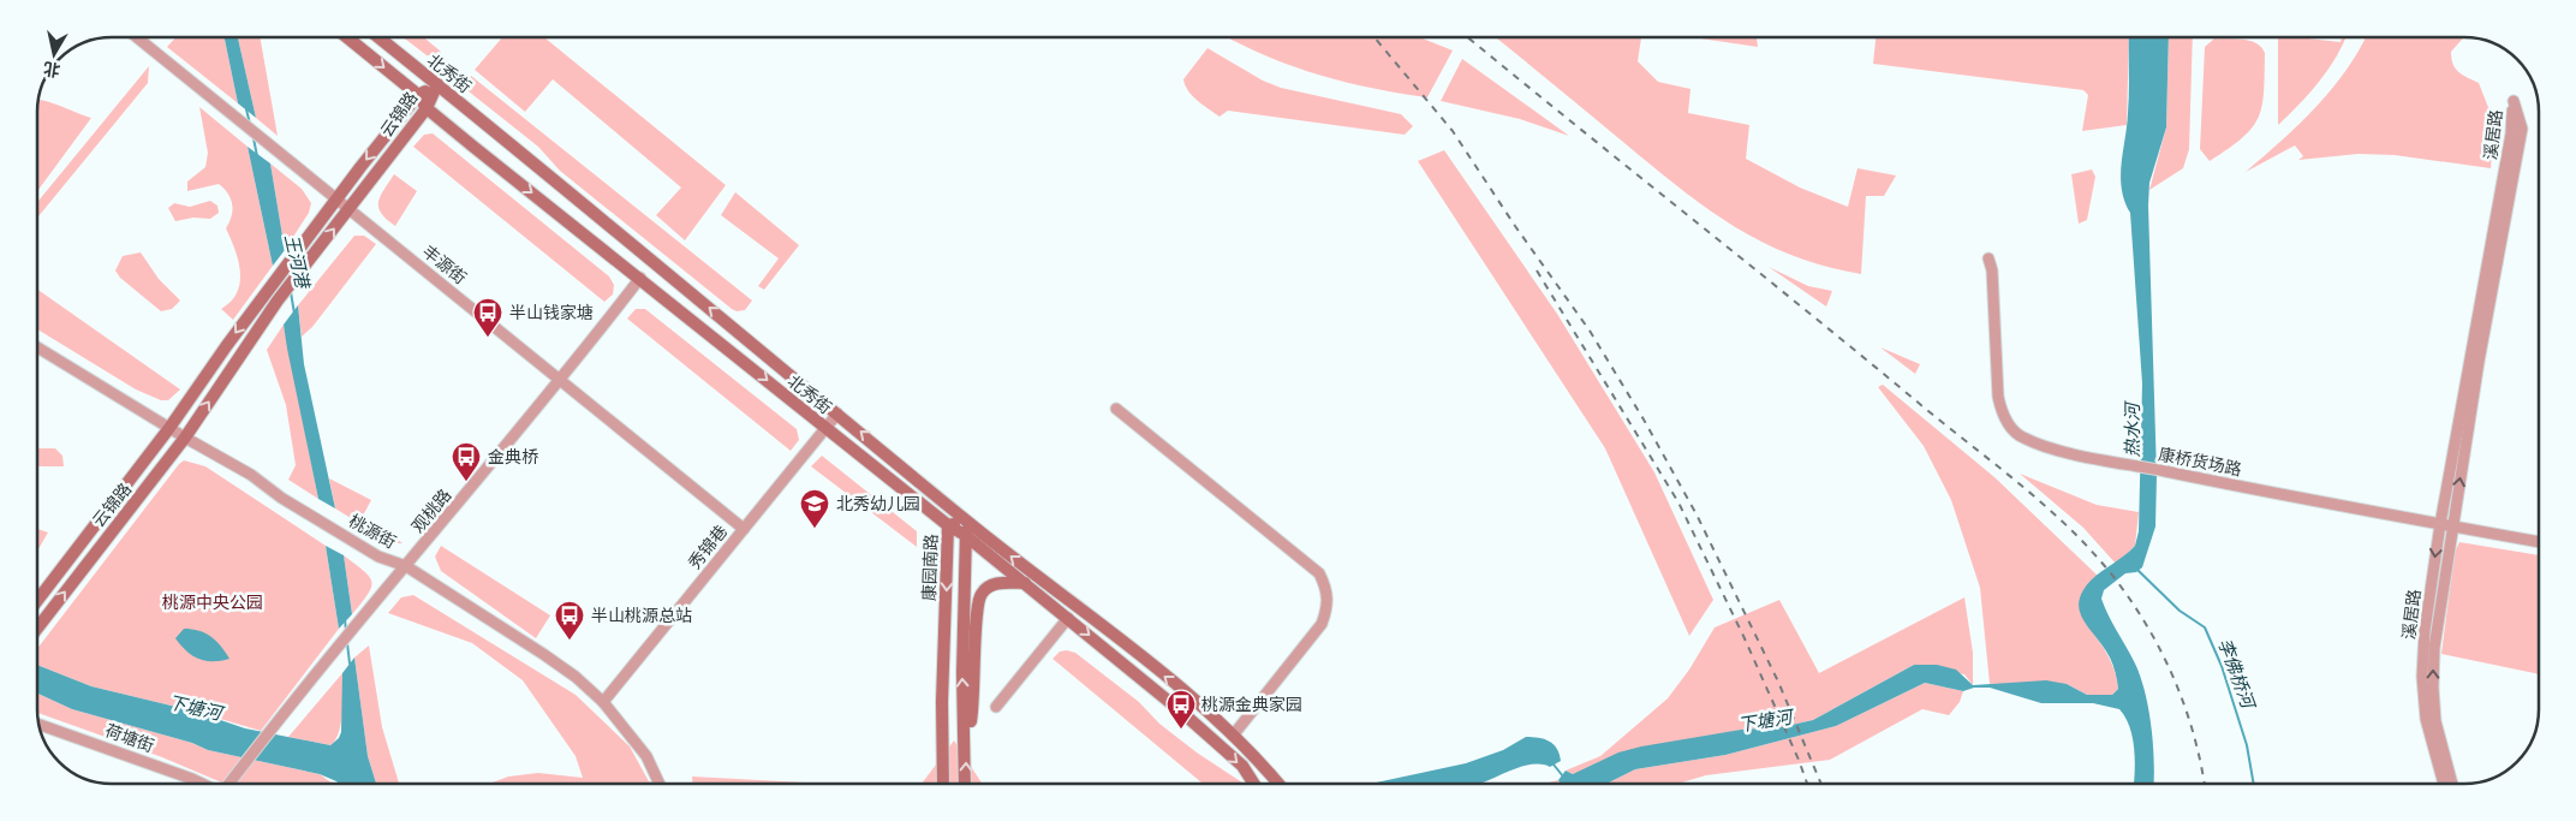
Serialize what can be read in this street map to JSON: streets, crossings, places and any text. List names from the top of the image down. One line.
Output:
{"streets":{"main road":["北秀街","云锦路","康园南路"],"street":["溪居路","丰源街","康桥货场路","观桃路","桃源街","秀锦巷","荷塘街"]},"crossings":[["北秀街","云锦路"],["北秀街","观桃路"],["北秀街","秀锦巷"],["北秀街","康园南路"],["云锦路","丰源街"],["云锦路","桃源街"],["溪居路","康桥货场路"],["丰源街","观桃路"],["丰源街","秀锦巷"],["观桃路","桃源街"],["桃源街","秀锦巷"]],"water":["王河港","热水河","李佛桥河","下塘河"],"parks":["桃源中央公园"],"places":{"bus stop":["半山钱家塘","金典桥","半山桃源总站","桃源金典家园"],"school or university":["北秀幼儿园"]},"north":"bottom"}
